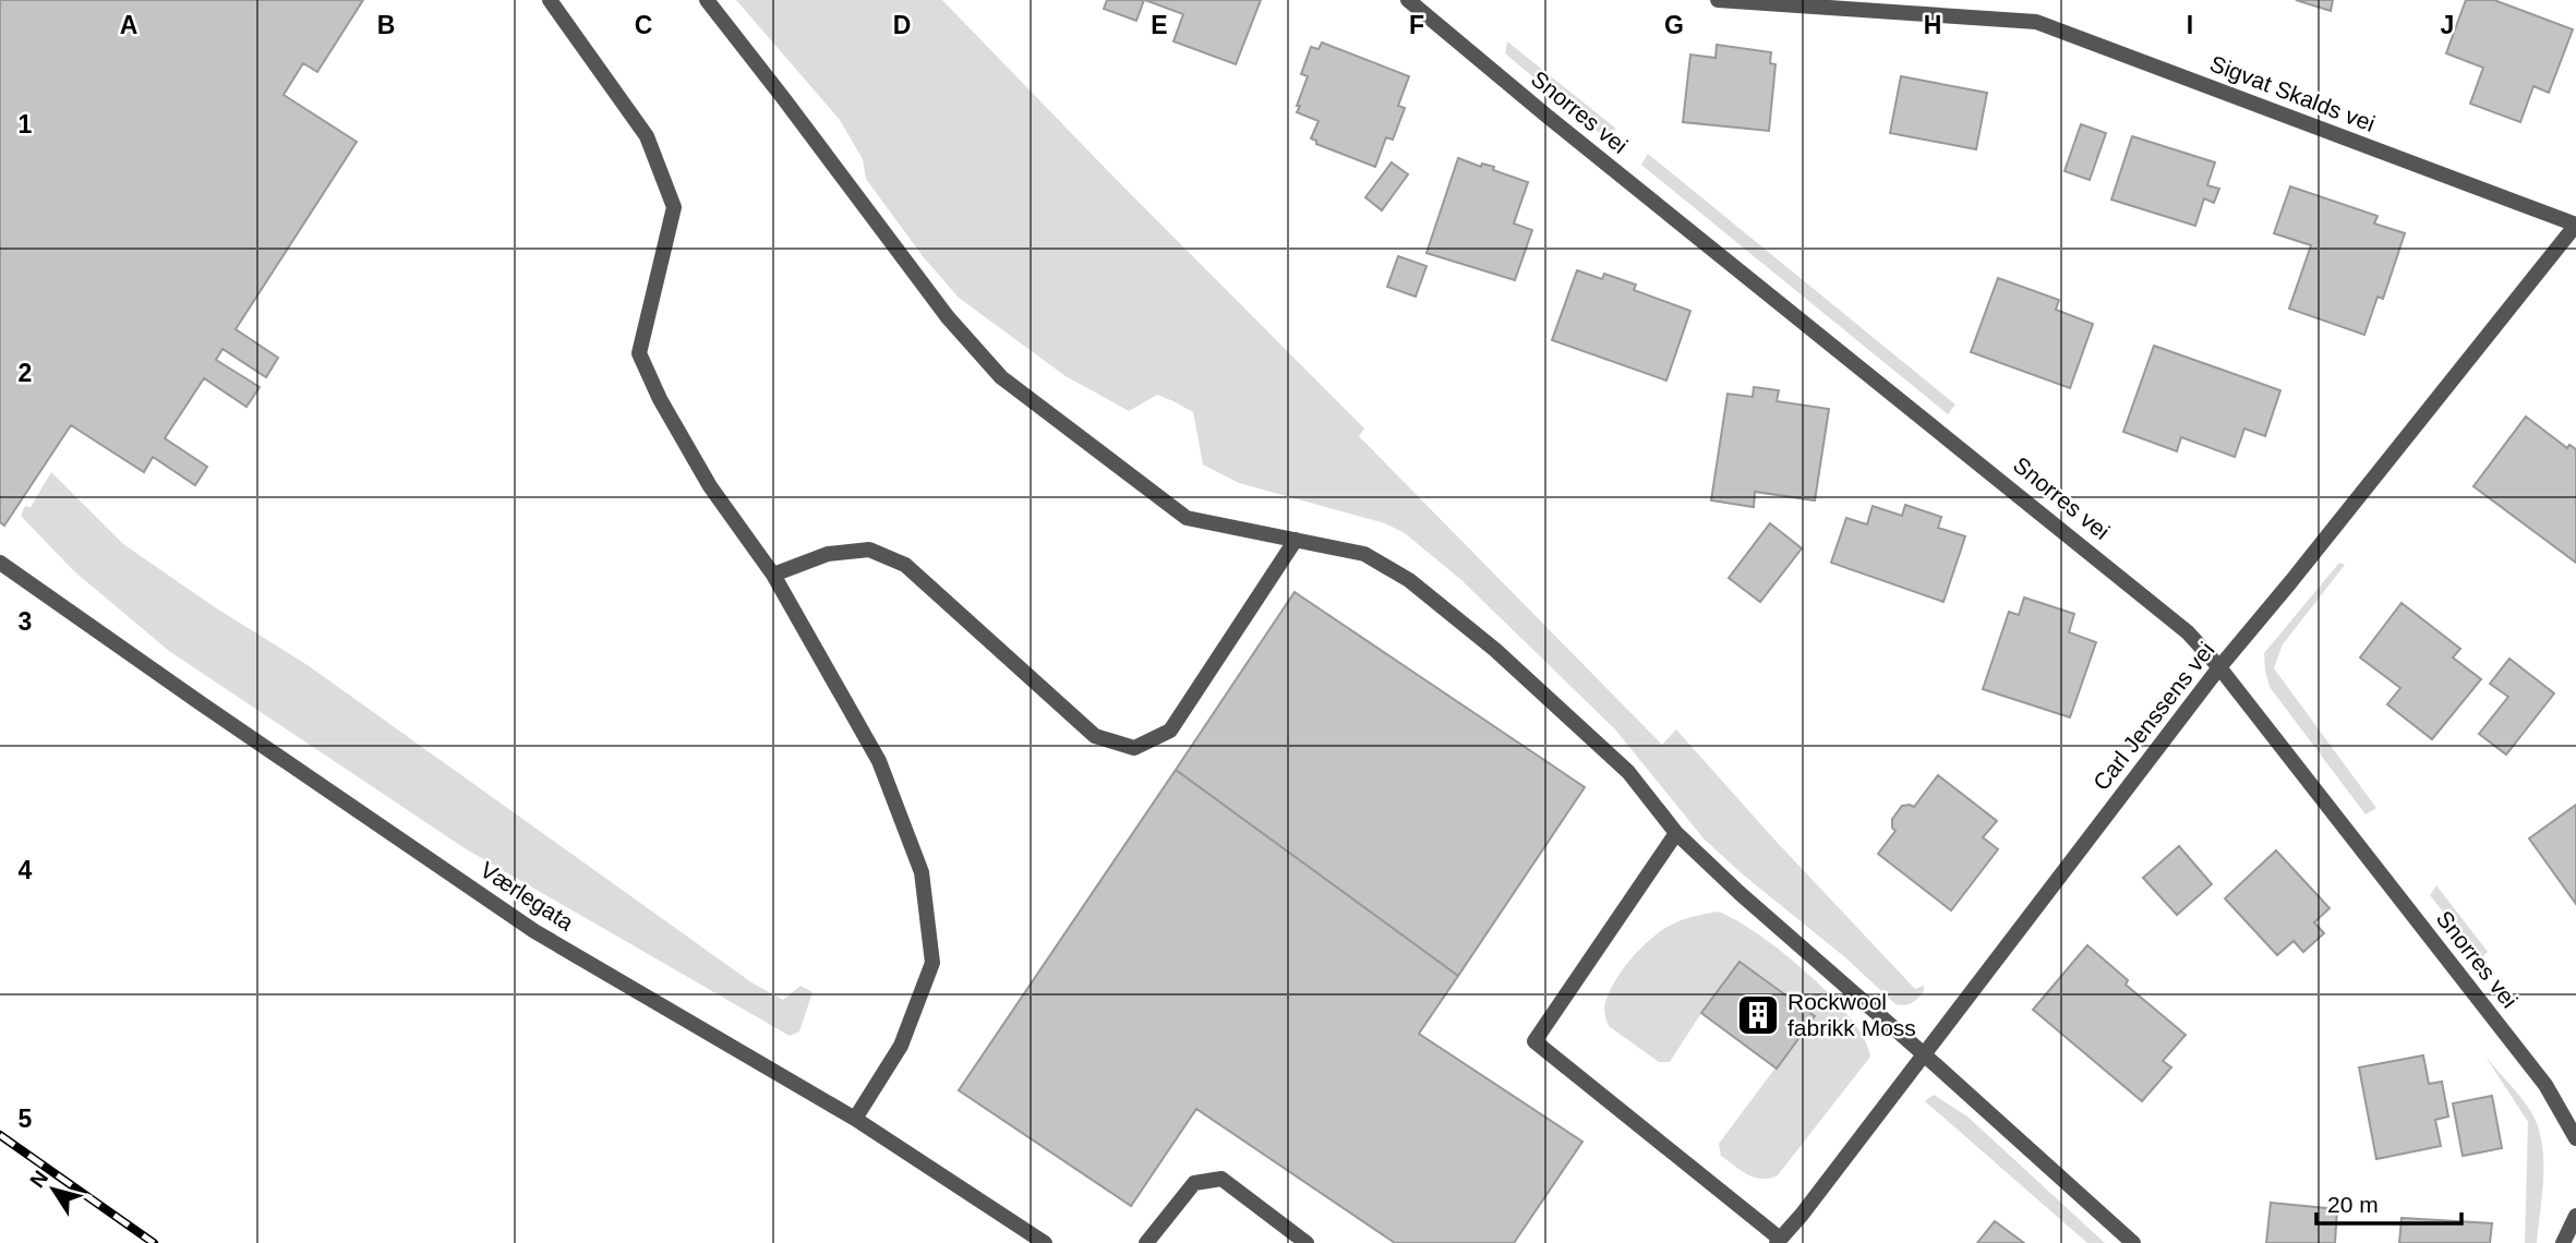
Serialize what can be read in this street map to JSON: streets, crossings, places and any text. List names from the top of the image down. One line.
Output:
{"streets":{"street":["Sigvat Skalds vei","Snorres vei","Carl Jenssens vei","Værlegata"]},"crossings":[["Sigvat Skalds vei","Carl Jenssens vei"],["Snorres vei","Carl Jenssens vei"]],"places":{"building":["Rockwool fabrikk Moss"]},"scale_bar":"20 m","north":"top left","grid":{"columns":["A","B","C","D","E","F","G","H","I","J"],"rows":["1","2","3","4","5"]}}
